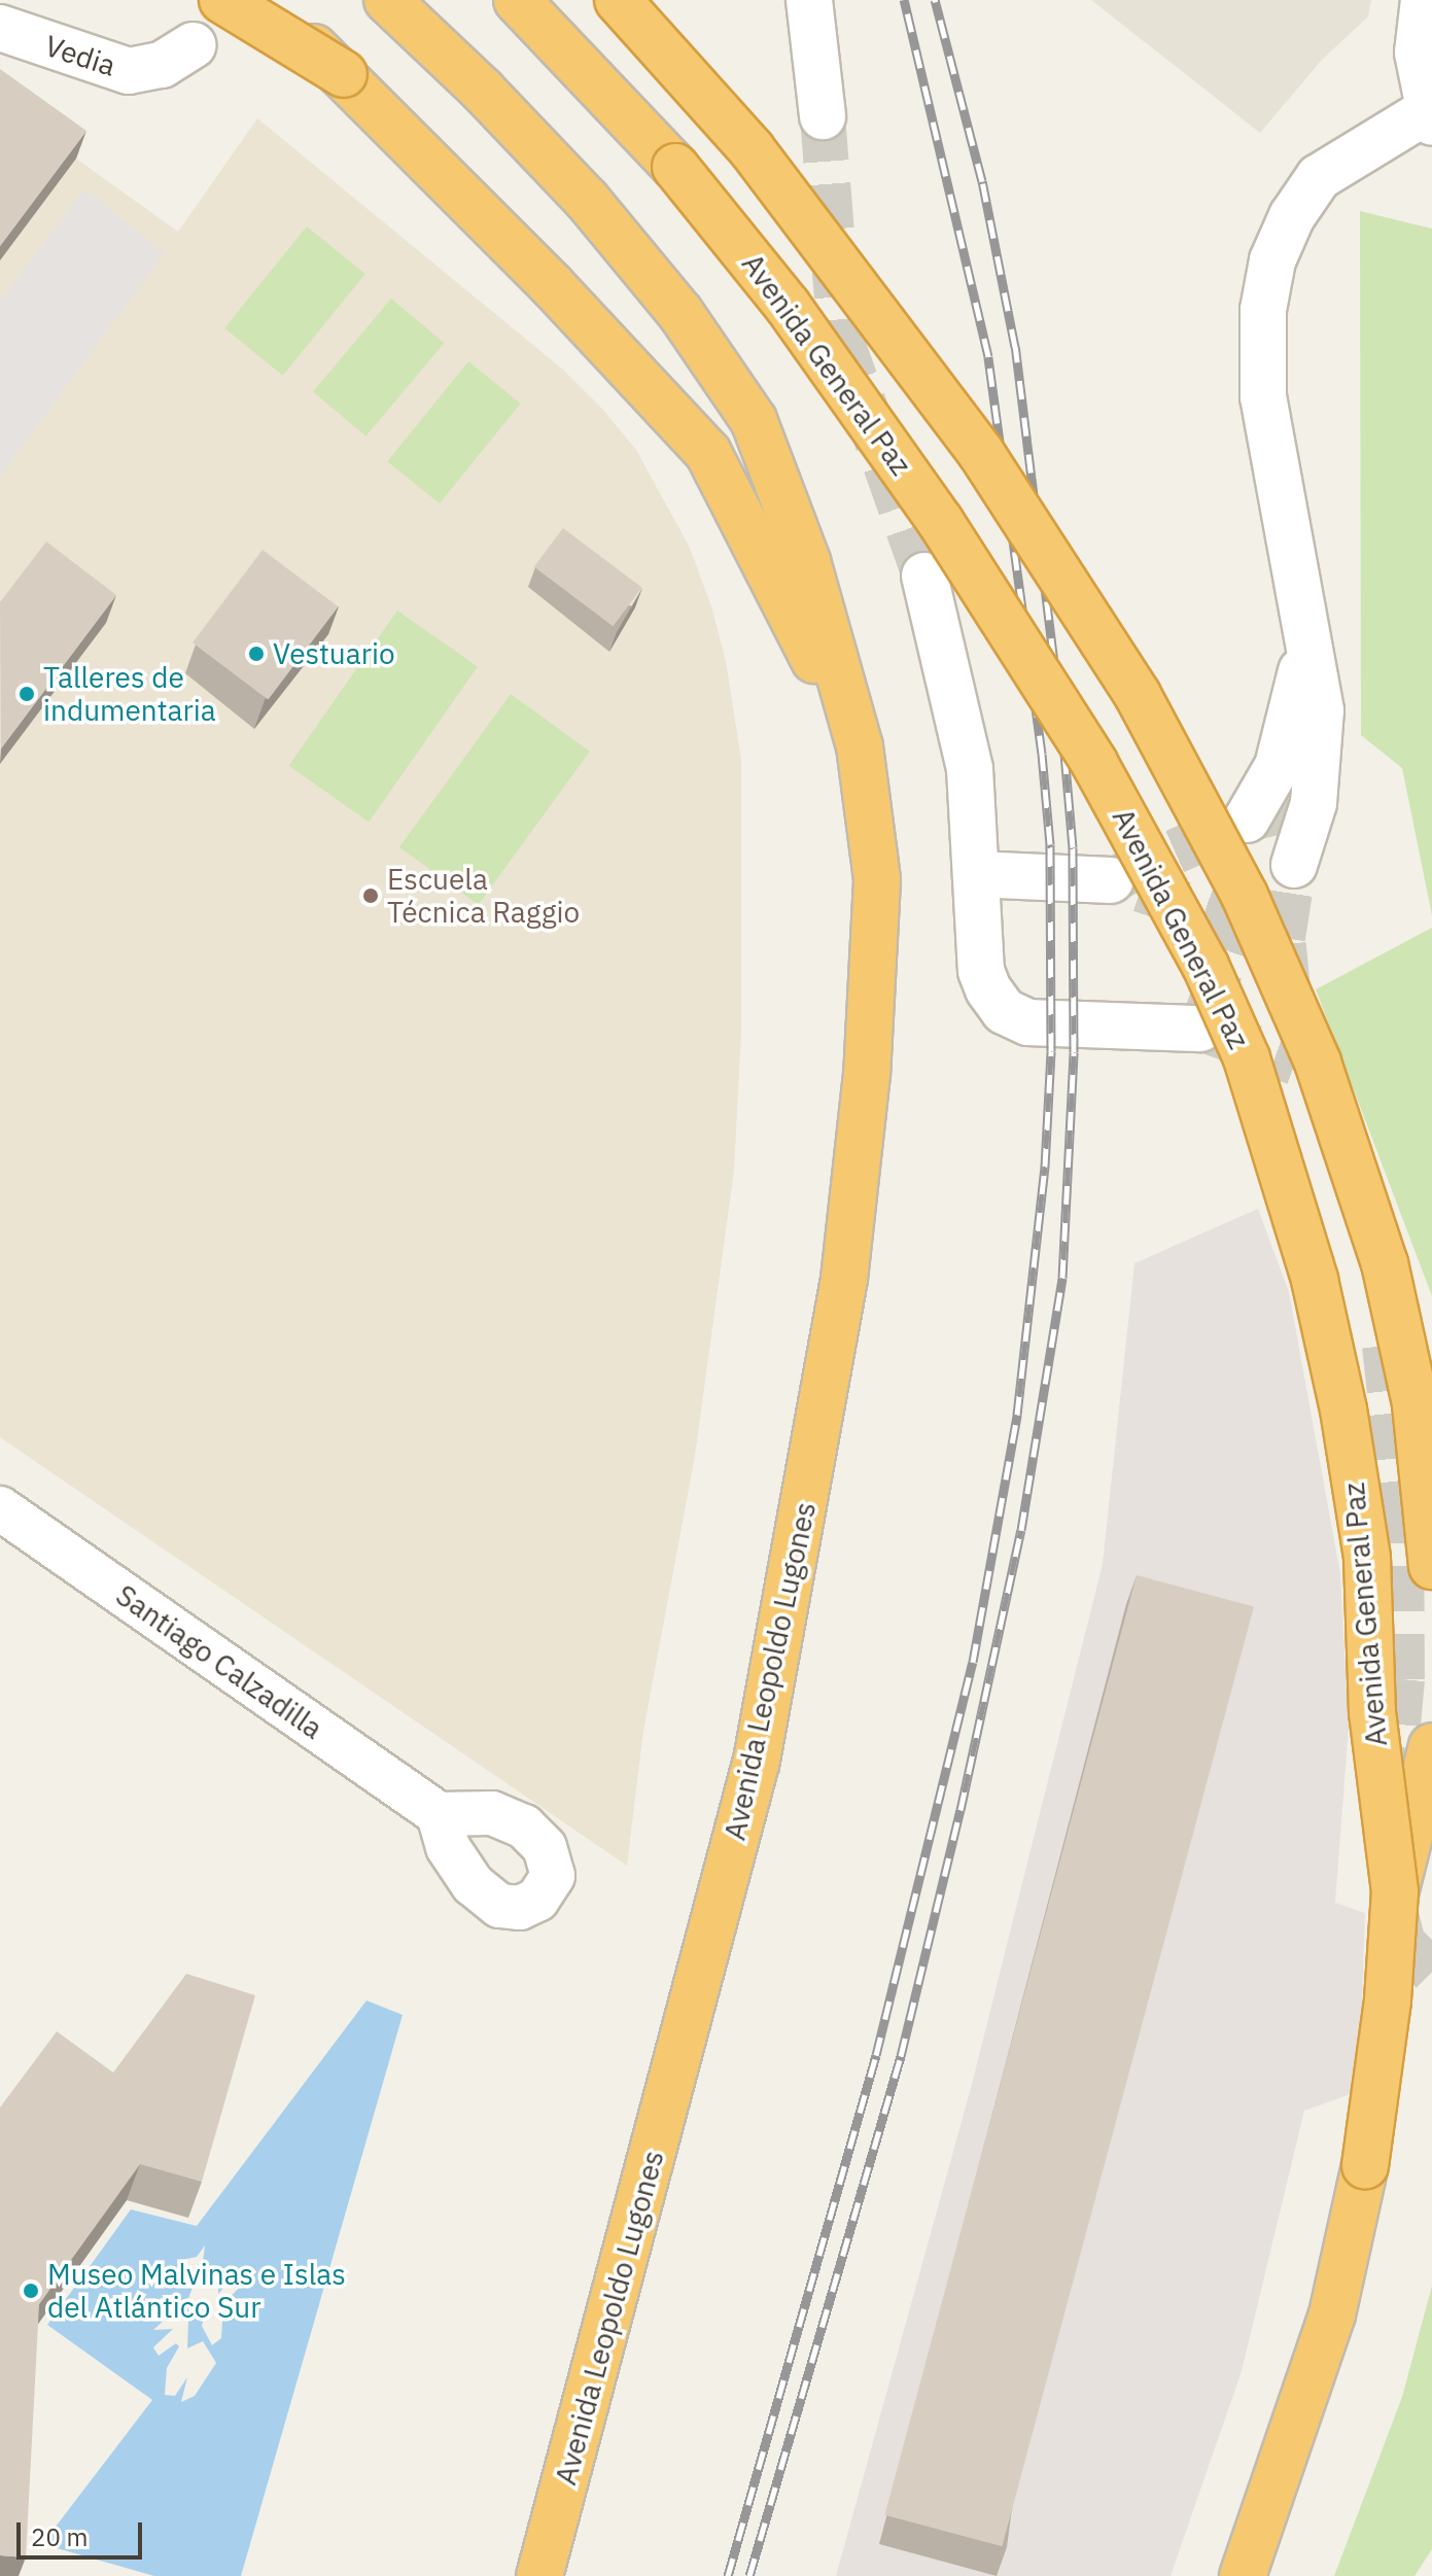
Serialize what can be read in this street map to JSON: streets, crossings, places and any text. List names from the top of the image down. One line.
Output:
{"streets":{"highway":["Avenida General Paz","Avenida Leopoldo Lugones"],"street":["Vedia","Santiago Calzadilla"]},"places":["Vestuario","Talleres de indumentaria","Escuela Técnica Raggio","Museo Malvinas e Islas del Atlántico Sur"],"scale_bar":"20 m"}
